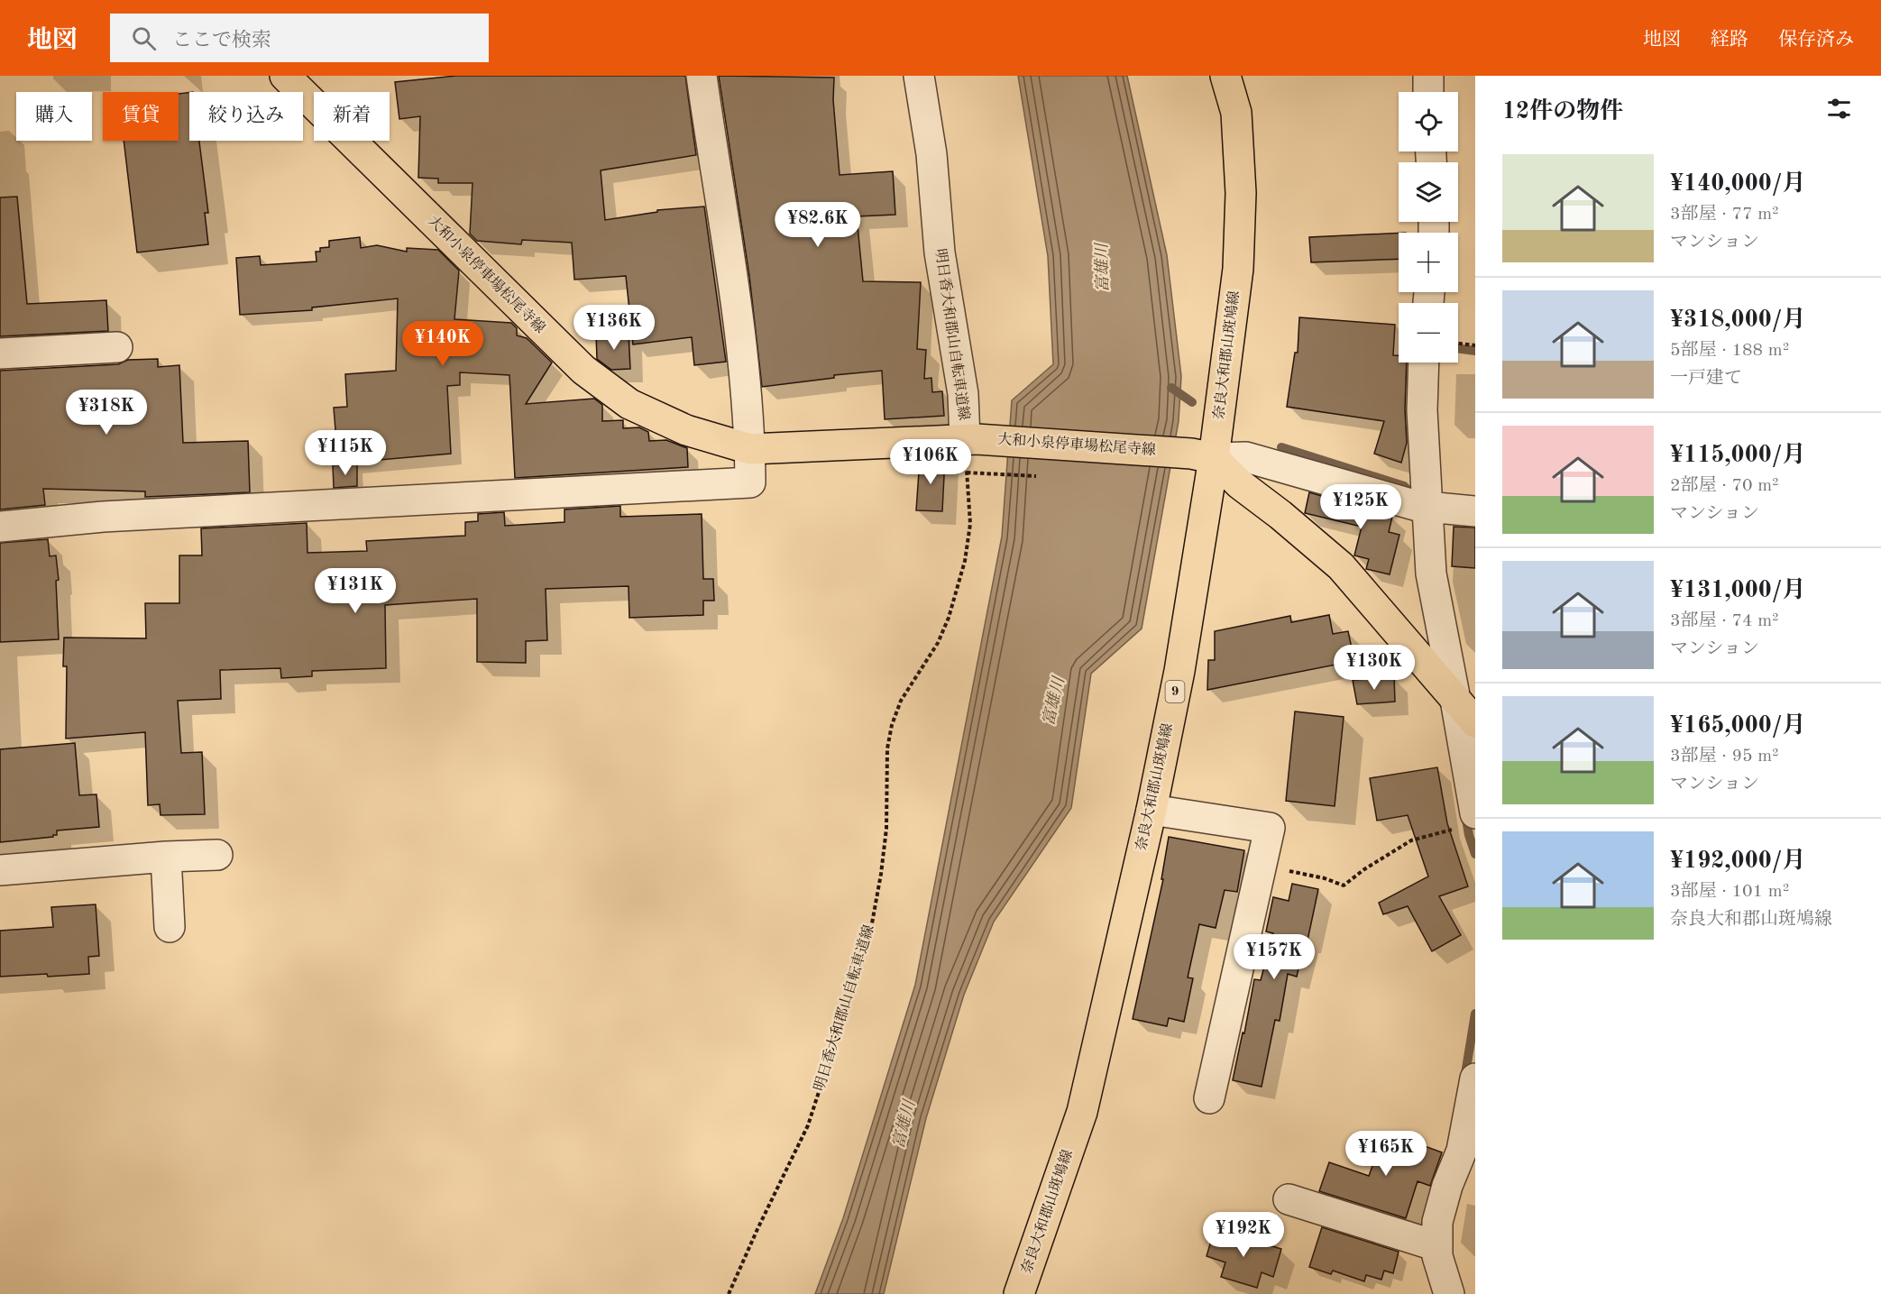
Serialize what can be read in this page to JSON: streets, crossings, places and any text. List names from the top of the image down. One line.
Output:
{"streets":{"main road":["大和小泉停車場松尾寺線","奈良大和郡山斑鳩線","9"],"street":["明日香大和郡山自転車道線"]},"crossings":[["大和小泉停車場松尾寺線","明日香大和郡山自転車道線"],["大和小泉停車場松尾寺線","奈良大和郡山斑鳩線"]],"water":["富雄川"],"page":{"header":"地図","search":"ここで検索","nav":["地図","経路","保存済み"],"heading":"12件の物件","map_buttons":["+","−"],"chip":["購入","賃貸","絞り込み","新着"],"list":[{"name":"¥140,000/月","note":"3部屋 · 77 m² · マンション"},{"name":"¥318,000/月","note":"5部屋 · 188 m² · 一戸建て"},{"name":"¥115,000/月","note":"2部屋 · 70 m² · マンション"},{"name":"¥131,000/月","note":"3部屋 · 74 m² · マンション"},{"name":"¥165,000/月","note":"3部屋 · 95 m² · マンション"},{"name":"¥192,000/月","note":"3部屋 · 101 m² · 奈良大和郡山斑鳩線"}],"price":["¥82.6K","¥136K","¥140K","¥318K","¥115K","¥106K","¥125K","¥131K","¥130K","¥157K","¥165K","¥192K"]}}
